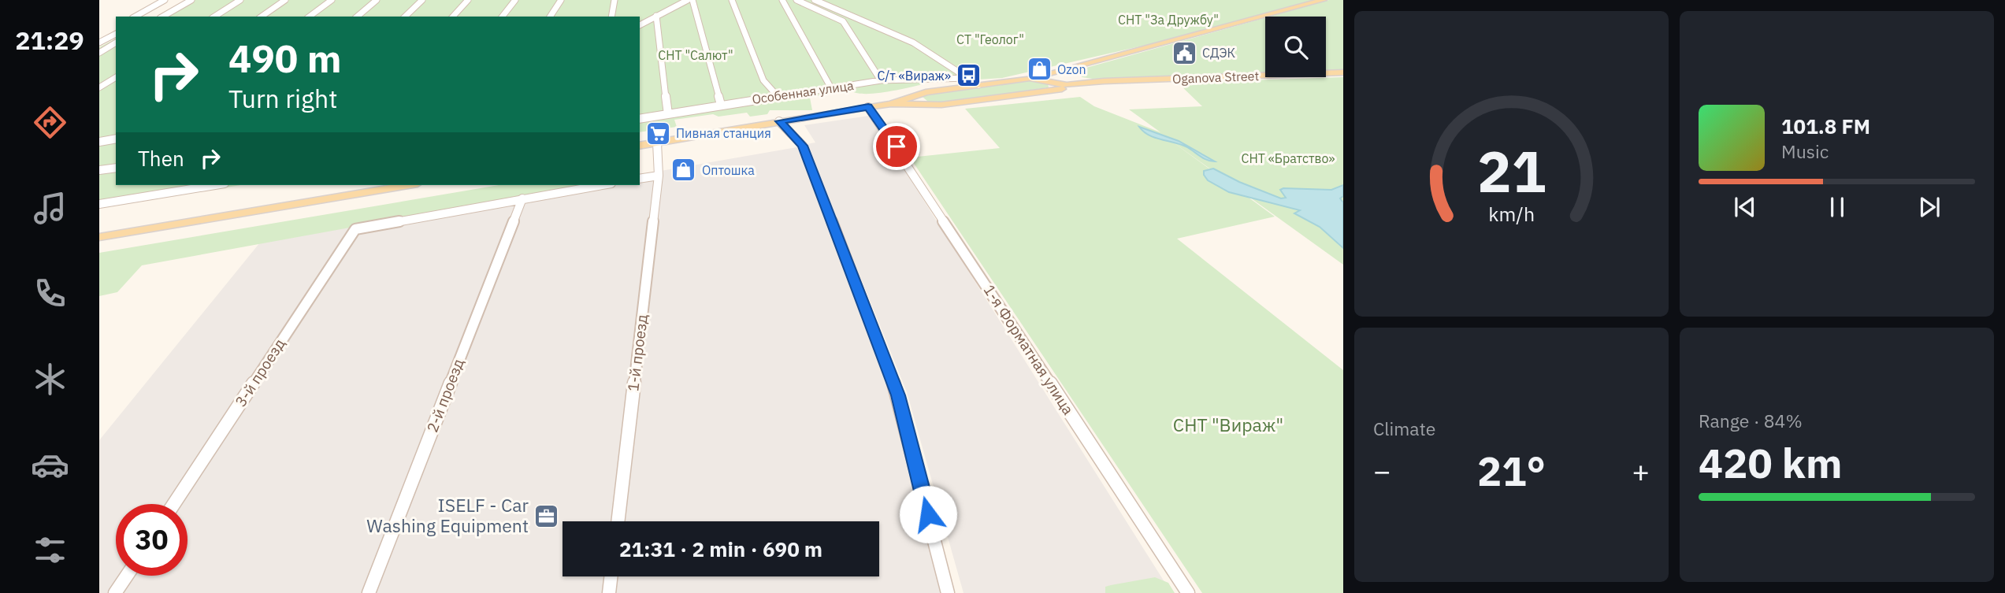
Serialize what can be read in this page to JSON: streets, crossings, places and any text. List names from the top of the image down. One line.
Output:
{"streets":{"main road":["Oganova Street"],"street":["Особенная улица","1-я Форматная улица","1-й проезд","3-й проезд","2-й проезд"]},"crossings":[["3-й проезд","2-й проезд"]],"parks":["СНТ \"За Дружбу\"","СТ \"Геолог\"","СНТ \"Салют\"","СНТ «Братство»","СНТ \"Вираж\""],"places":{"public building":["СДЭК"],"shop":["Ozon","Оптошка"],"bus stop":["С/т «Вираж»"],"supermarket":["Пивная станция"],"office":["ISELF - Car Washing Equipment"]},"page":{"tabs":"21:29","turn":["490 m","Turn right"],"song":["101.8 FM","Music"],"then":"Then","tile":["Climate",["Range · 84%","420 km"]],"heat":["−","21°","+"],"limit":"30","trip":"21:31 · 2 min · 690 m","gauge":["21","km/h"]}}
